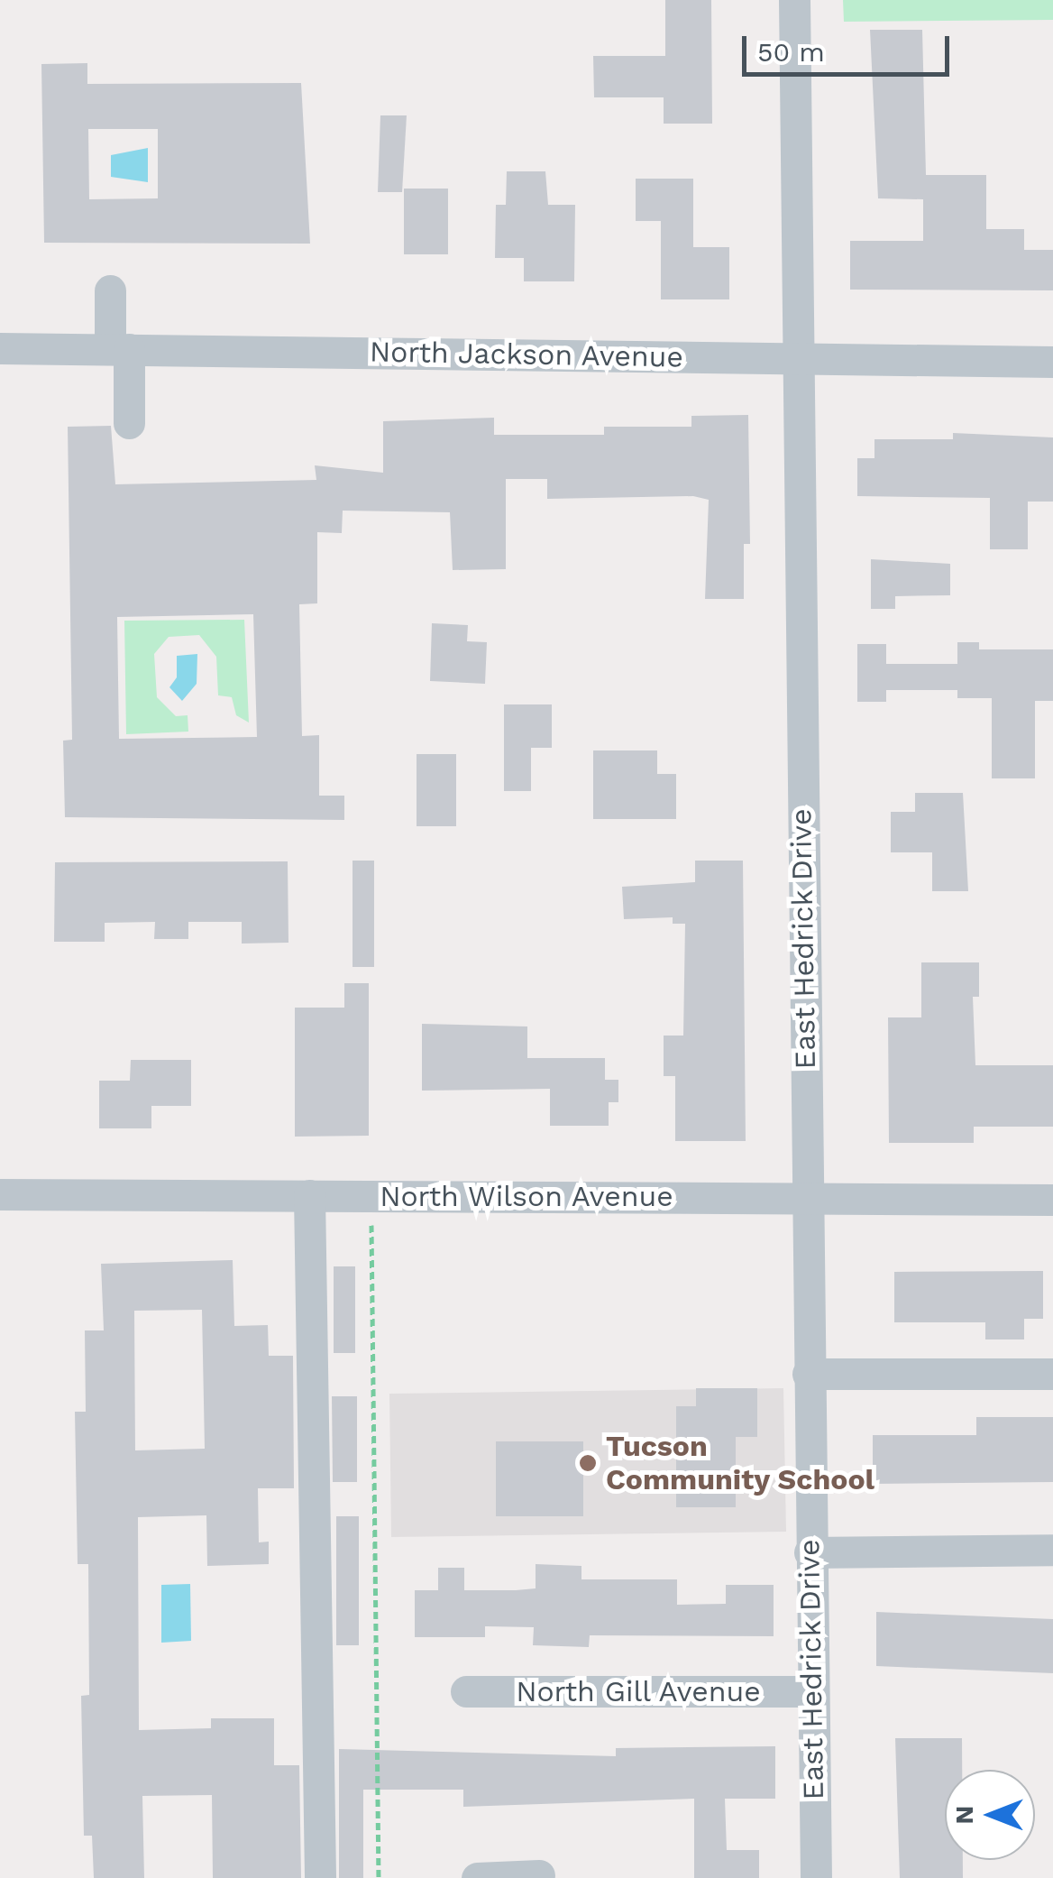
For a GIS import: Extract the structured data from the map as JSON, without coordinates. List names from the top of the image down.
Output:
{
  "streets": {
    "street": [
      "North Jackson Avenue",
      "East Hedrick Drive",
      "North Wilson Avenue",
      "North Gill Avenue"
    ]
  },
  "crossings": [
    ["North Jackson Avenue", "East Hedrick Drive"],
    ["East Hedrick Drive", "North Wilson Avenue"],
    ["East Hedrick Drive", "North Gill Avenue"]
  ],
  "places": ["Tucson Community School"],
  "scale_bar": "50 m",
  "north": "left"
}
